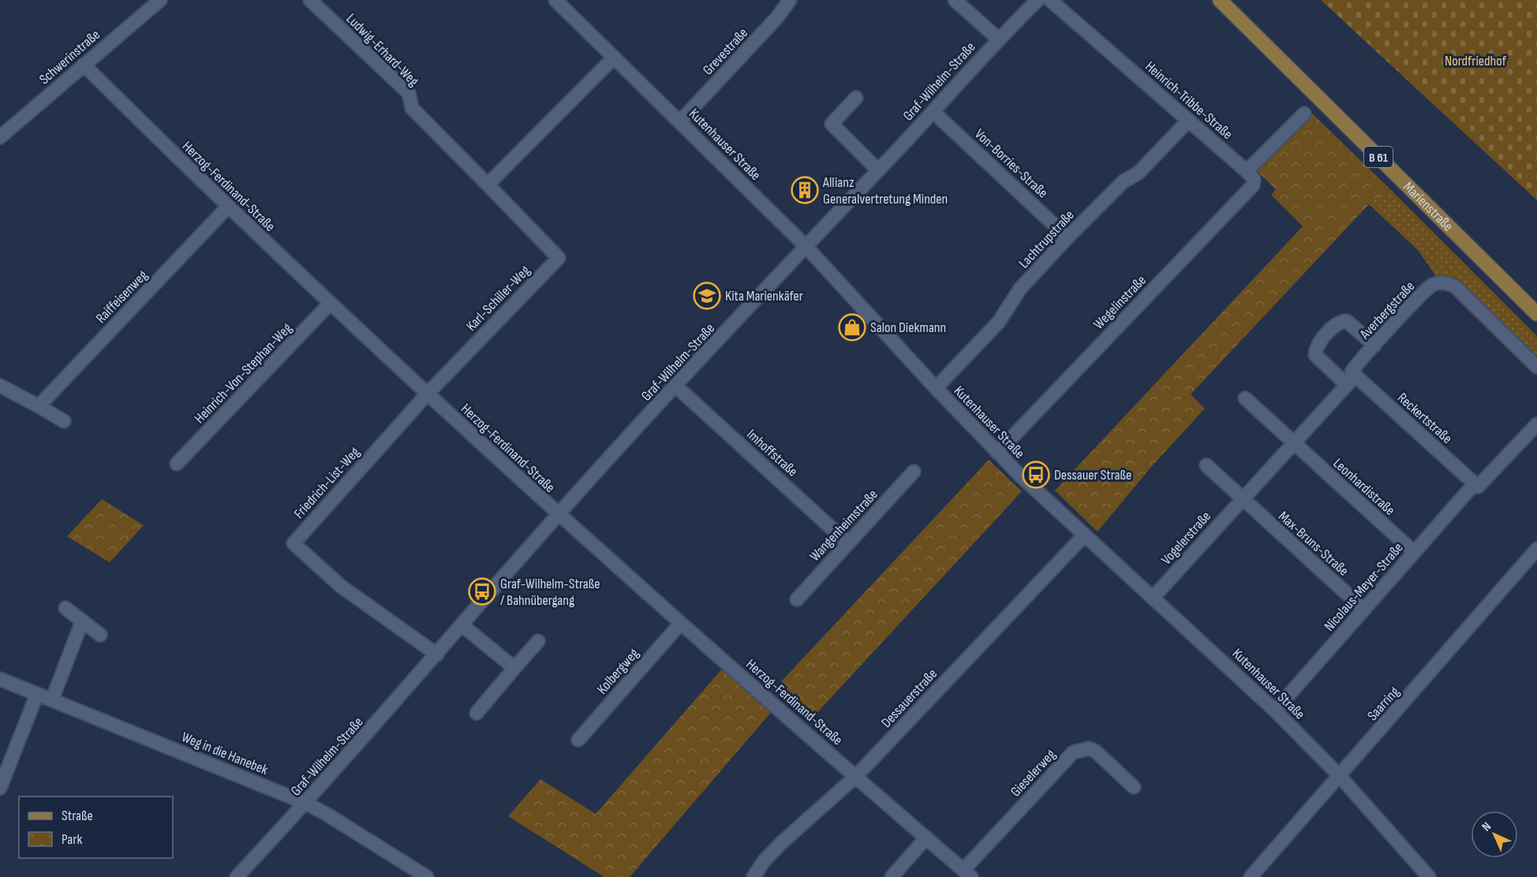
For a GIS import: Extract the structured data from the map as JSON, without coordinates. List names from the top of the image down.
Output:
{
  "streets": {
    "main road": ["B 61", "Marienstraße"],
    "street": [
      "Ludwig-Erhard-Weg",
      "Grevestraße",
      "Schwerinstraße",
      "Graf-Wilhelm-Straße",
      "Heinrich-Tribbe-Straße",
      "Kutenhauser Straße",
      "Von-Borries-Straße",
      "Herzog-Ferdinand-Straße",
      "Lachtrupstraße",
      "Raiffeisenweg",
      "Karl-Schiller-Weg",
      "Wegelinstraße",
      "Averbergstraße",
      "Heinrich-Von-Stephan-Weg",
      "Reckertstraße",
      "Imhoffstraße",
      "Friedrich-List-Weg",
      "Leonhardistraße",
      "Wangenheimstraße",
      "Vogelerstraße",
      "Max-Bruns-Straße",
      "Nicolaus-Meyer-Straße",
      "Kolbergweg",
      "Dessauerstraße",
      "Saarring",
      "Weg in die Hanebek",
      "Gieselerweg"
    ]
  },
  "crossings": [
    ["Ludwig-Erhard-Weg", "Karl-Schiller-Weg"],
    ["Grevestraße", "Kutenhauser Straße"],
    ["Schwerinstraße", "Herzog-Ferdinand-Straße"],
    ["Graf-Wilhelm-Straße", "Kutenhauser Straße"],
    ["Graf-Wilhelm-Straße", "Von-Borries-Straße"],
    ["Graf-Wilhelm-Straße", "Herzog-Ferdinand-Straße"],
    ["Graf-Wilhelm-Straße", "Imhoffstraße"],
    ["Graf-Wilhelm-Straße", "Friedrich-List-Weg"],
    ["Graf-Wilhelm-Straße", "Weg in die Hanebek"],
    ["Heinrich-Tribbe-Straße", "Lachtrupstraße"],
    ["Heinrich-Tribbe-Straße", "Wegelinstraße"],
    ["Kutenhauser Straße", "Lachtrupstraße"],
    ["Kutenhauser Straße", "Wegelinstraße"],
    ["Kutenhauser Straße", "Vogelerstraße"],
    ["Kutenhauser Straße", "Nicolaus-Meyer-Straße"],
    ["Kutenhauser Straße", "Dessauerstraße"],
    ["Kutenhauser Straße", "Saarring"],
    ["Von-Borries-Straße", "Lachtrupstraße"],
    ["Herzog-Ferdinand-Straße", "Raiffeisenweg"],
    ["Herzog-Ferdinand-Straße", "Karl-Schiller-Weg"],
    ["Herzog-Ferdinand-Straße", "Heinrich-Von-Stephan-Weg"],
    ["Herzog-Ferdinand-Straße", "Friedrich-List-Weg"],
    ["Herzog-Ferdinand-Straße", "Kolbergweg"],
    ["Herzog-Ferdinand-Straße", "Dessauerstraße"],
    ["Herzog-Ferdinand-Straße", "Gieselerweg"],
    ["Karl-Schiller-Weg", "Friedrich-List-Weg"],
    ["Averbergstraße", "Reckertstraße"],
    ["Averbergstraße", "Vogelerstraße"],
    ["Reckertstraße", "Vogelerstraße"],
    ["Reckertstraße", "Nicolaus-Meyer-Straße"],
    ["Imhoffstraße", "Wangenheimstraße"],
    ["Leonhardistraße", "Vogelerstraße"],
    ["Leonhardistraße", "Nicolaus-Meyer-Straße"],
    ["Vogelerstraße", "Max-Bruns-Straße"],
    ["Max-Bruns-Straße", "Nicolaus-Meyer-Straße"]
  ],
  "parks": ["Nordfriedhof"],
  "places": {
    "building": ["Allianz Generalvertretung Minden"],
    "school or university": ["Kita Marienkäfer"],
    "shop": ["Salon Diekmann"],
    "bus stop": ["Dessauer Straße", "Graf-Wilhelm-Straße / Bahnübergang"]
  },
  "legend": ["Straße", "Park"],
  "north": "top left"
}
